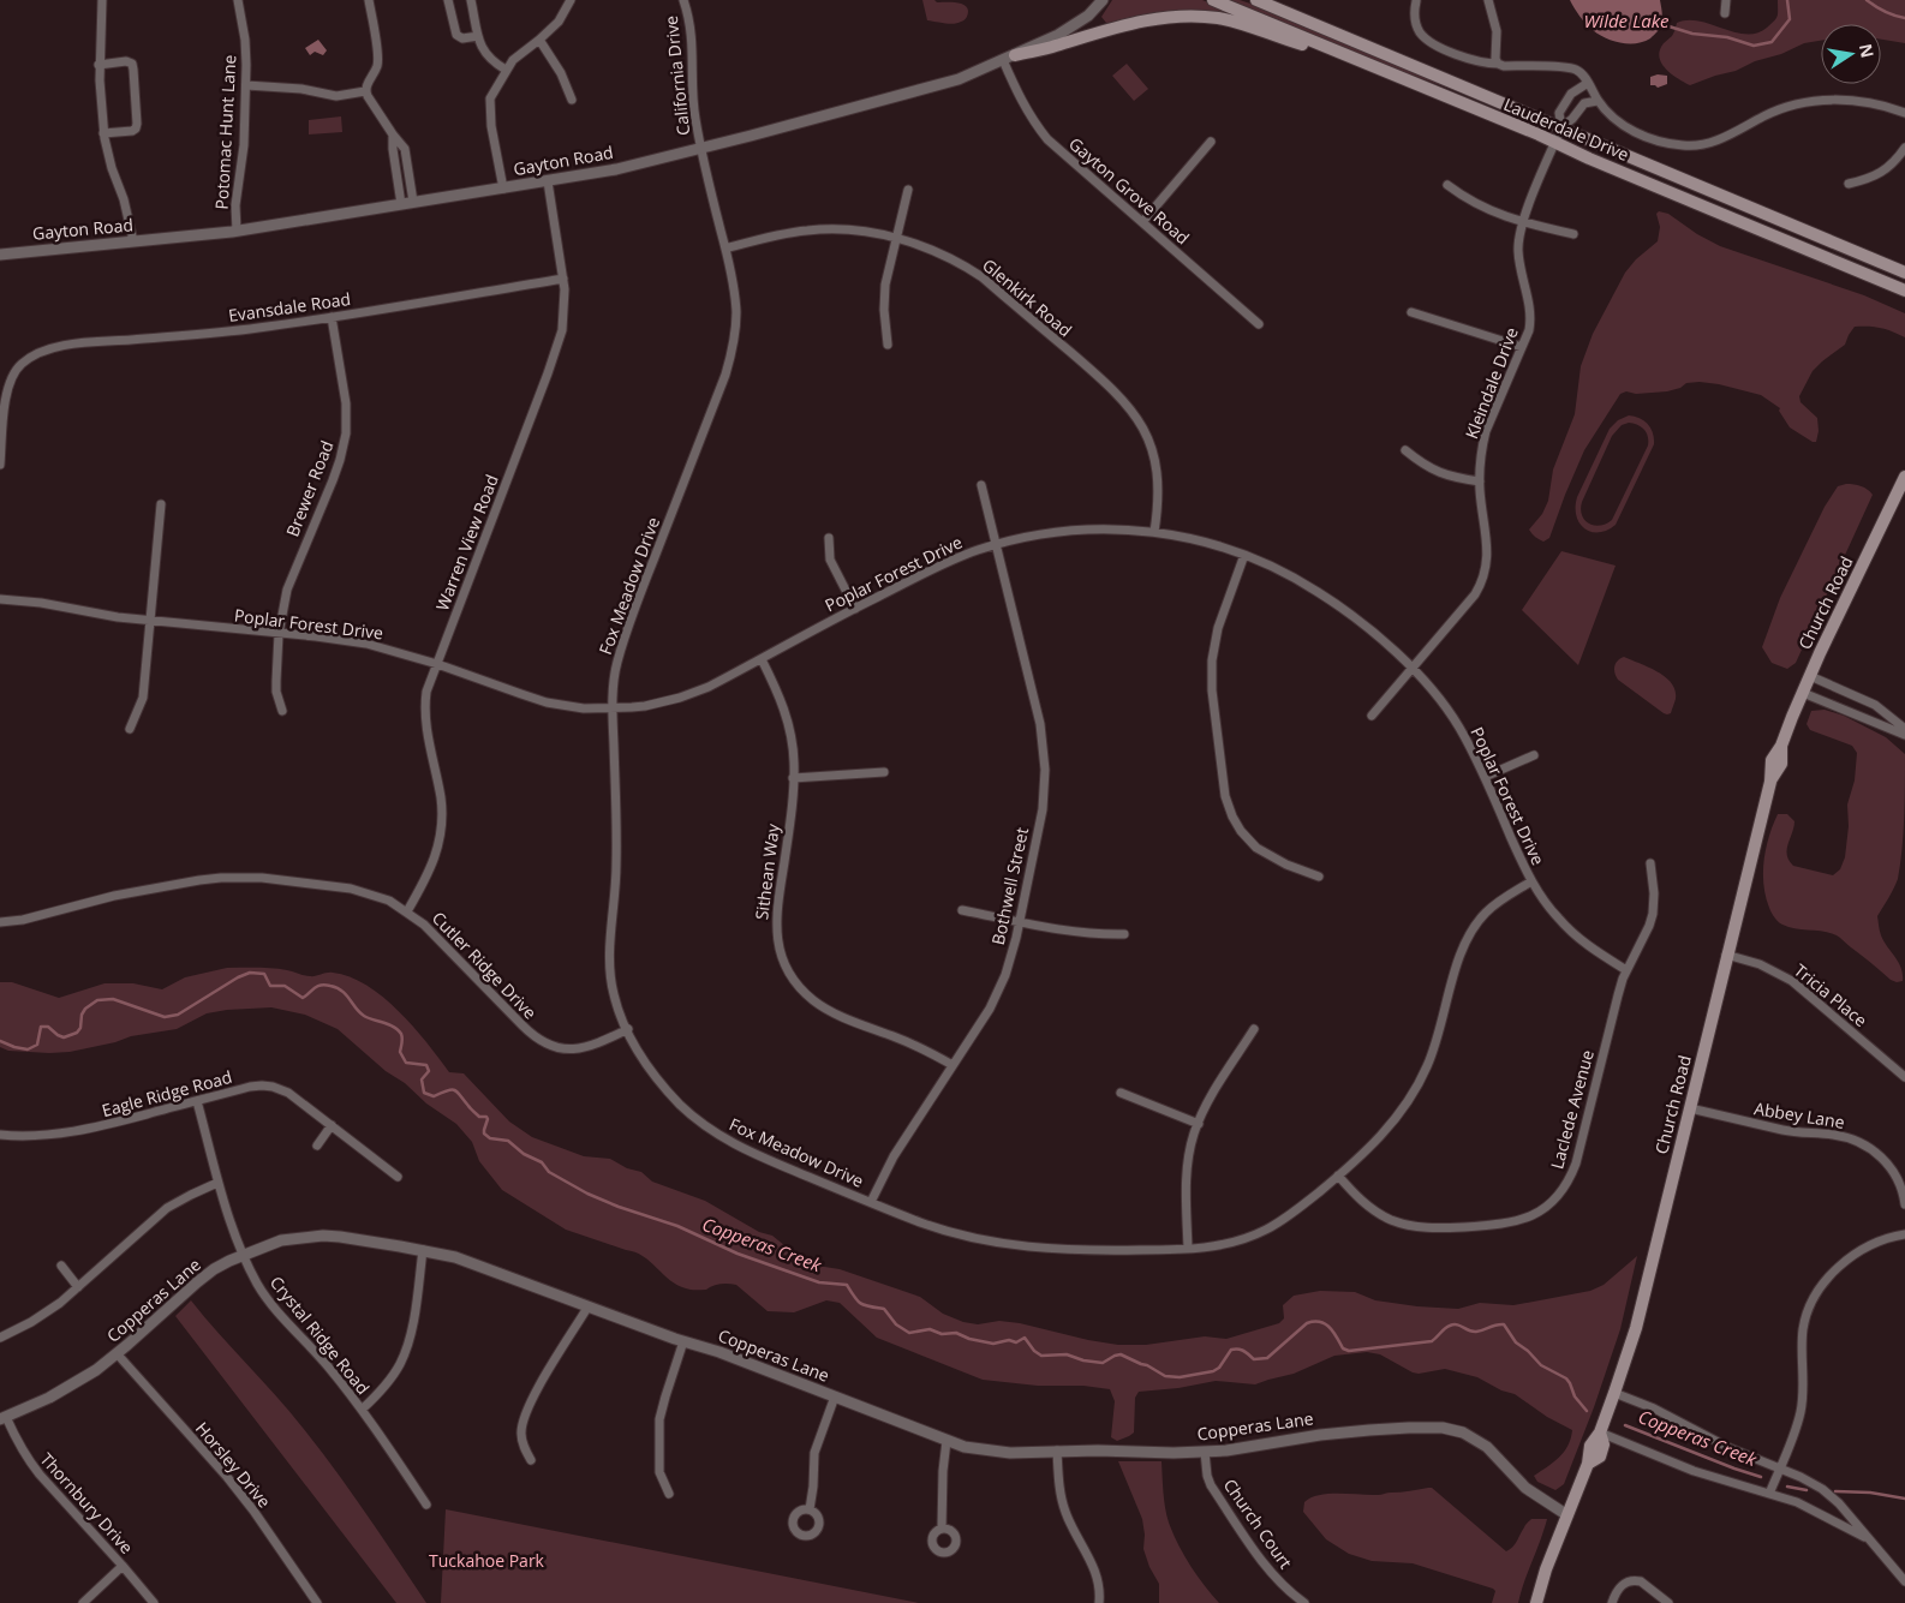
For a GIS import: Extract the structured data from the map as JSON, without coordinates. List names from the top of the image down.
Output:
{
  "streets": {
    "main road": ["Lauderdale Drive", "Church Road"],
    "street": [
      "California Drive",
      "Potomac Hunt Lane",
      "Gayton Road",
      "Gayton Grove Road",
      "Glenkirk Road",
      "Evansdale Road",
      "Kleindale Drive",
      "Brewer Road",
      "Warren View Road",
      "Poplar Forest Drive",
      "Fox Meadow Drive",
      "Sithean Way",
      "Bothwell Street",
      "Cutler Ridge Drive",
      "Tricia Place",
      "Eagle Ridge Road",
      "Laclede Avenue",
      "Abbey Lane",
      "Copperas Lane",
      "Crystal Ridge Road",
      "Horsley Drive",
      "Thornbury Drive",
      "Church Court"
    ]
  },
  "crossings": [
    ["California Drive", "Gayton Road"],
    ["California Drive", "Fox Meadow Drive"],
    ["Lauderdale Drive", "Kleindale Drive"],
    ["Potomac Hunt Lane", "Gayton Road"],
    ["Gayton Road", "Gayton Grove Road"],
    ["Gayton Road", "Warren View Road"],
    ["Gayton Road", "Fox Meadow Drive"],
    ["Glenkirk Road", "Poplar Forest Drive"],
    ["Glenkirk Road", "Fox Meadow Drive"],
    ["Evansdale Road", "Brewer Road"],
    ["Evansdale Road", "Warren View Road"],
    ["Kleindale Drive", "Poplar Forest Drive"],
    ["Brewer Road", "Poplar Forest Drive"],
    ["Warren View Road", "Poplar Forest Drive"],
    ["Warren View Road", "Cutler Ridge Drive"],
    ["Poplar Forest Drive", "Fox Meadow Drive"],
    ["Poplar Forest Drive", "Sithean Way"],
    ["Poplar Forest Drive", "Bothwell Street"],
    ["Poplar Forest Drive", "Laclede Avenue"],
    ["Fox Meadow Drive", "Bothwell Street"],
    ["Fox Meadow Drive", "Cutler Ridge Drive"],
    ["Fox Meadow Drive", "Laclede Avenue"],
    ["Church Road", "Tricia Place"],
    ["Church Road", "Abbey Lane"],
    ["Church Road", "Copperas Lane"],
    ["Sithean Way", "Bothwell Street"],
    ["Eagle Ridge Road", "Crystal Ridge Road"],
    ["Copperas Lane", "Crystal Ridge Road"],
    ["Copperas Lane", "Horsley Drive"],
    ["Copperas Lane", "Thornbury Drive"],
    ["Copperas Lane", "Church Court"]
  ],
  "water": ["Wilde Lake", "Copperas Creek"],
  "parks": ["Tuckahoe Park"],
  "north": "right"
}
